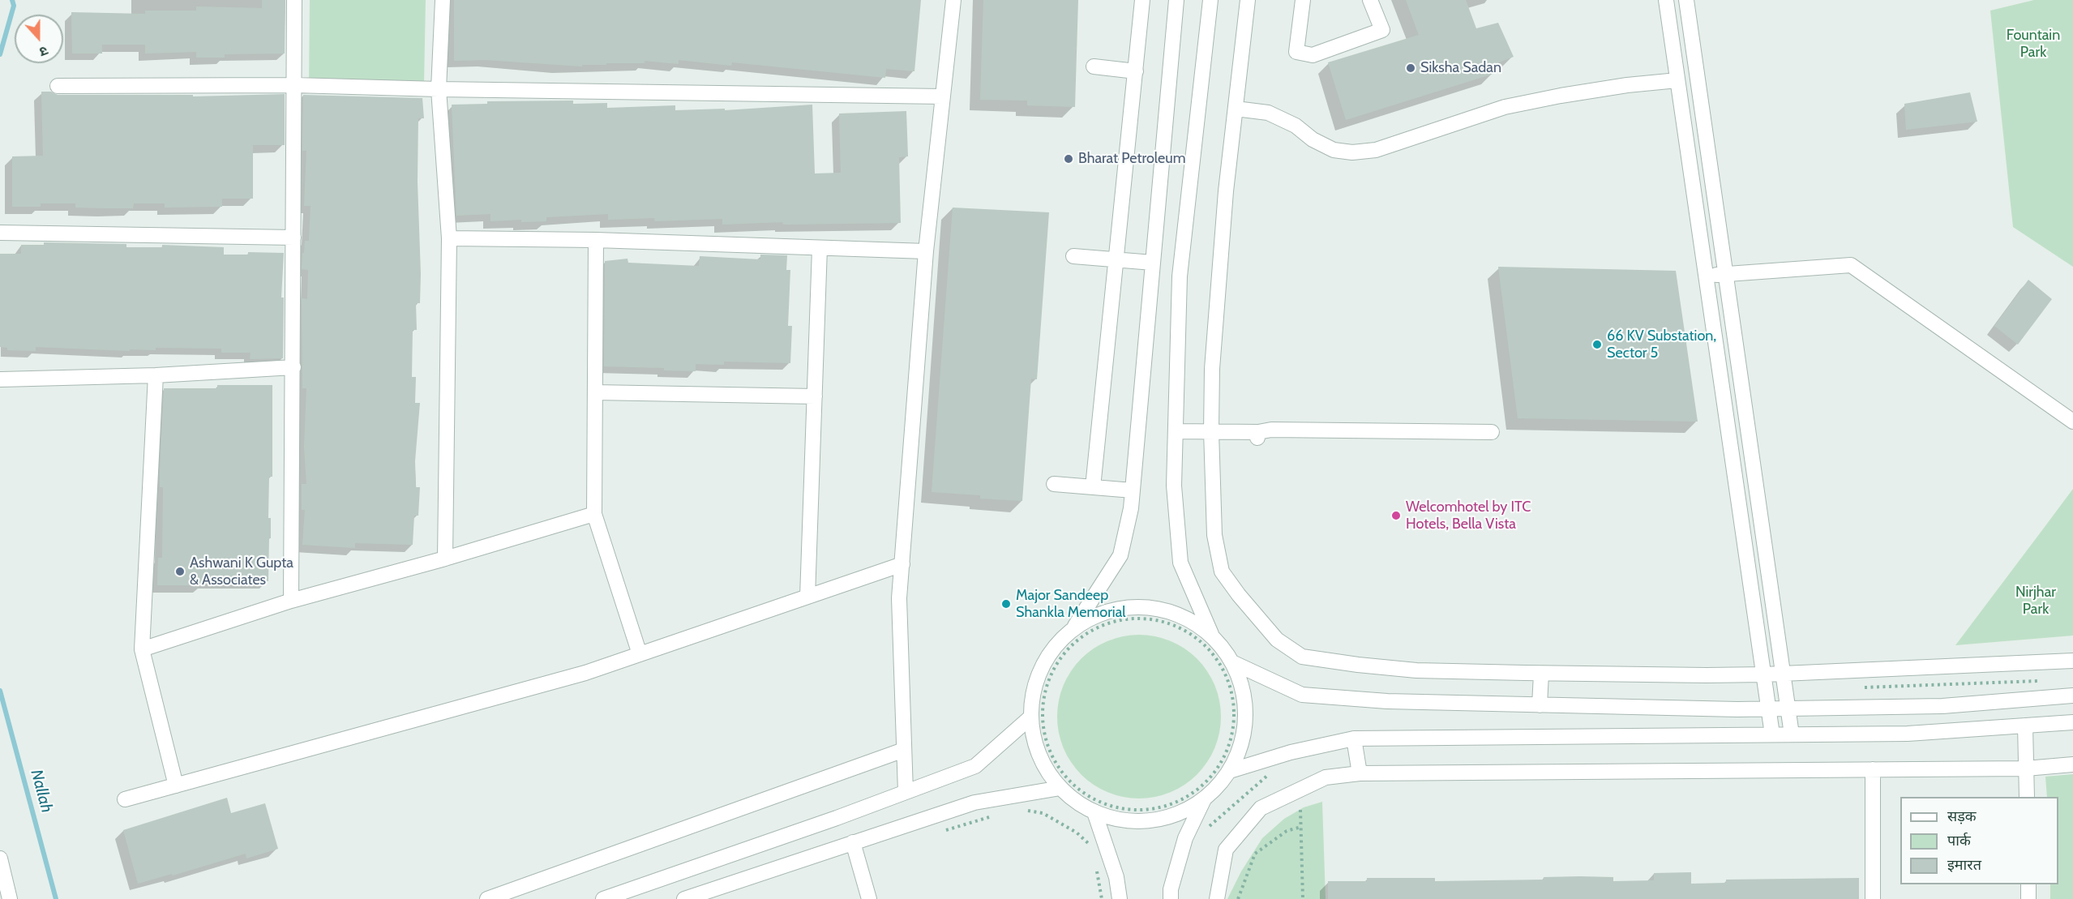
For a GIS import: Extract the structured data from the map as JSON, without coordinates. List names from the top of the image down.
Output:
{
  "water": ["Nallah"],
  "parks": ["Fountain Park", "Nirjhar Park"],
  "places": [
    "Siksha Sadan",
    "Bharat Petroleum",
    "66 KV Substation, Sector 5",
    "Welcomhotel by ITC Hotels, Bella Vista",
    "Ashwani K Gupta & Associates",
    "Major Sandeep Shankla Memorial"
  ],
  "legend": ["सड़क", "पार्क", "इमारत"],
  "north": "bottom"
}
